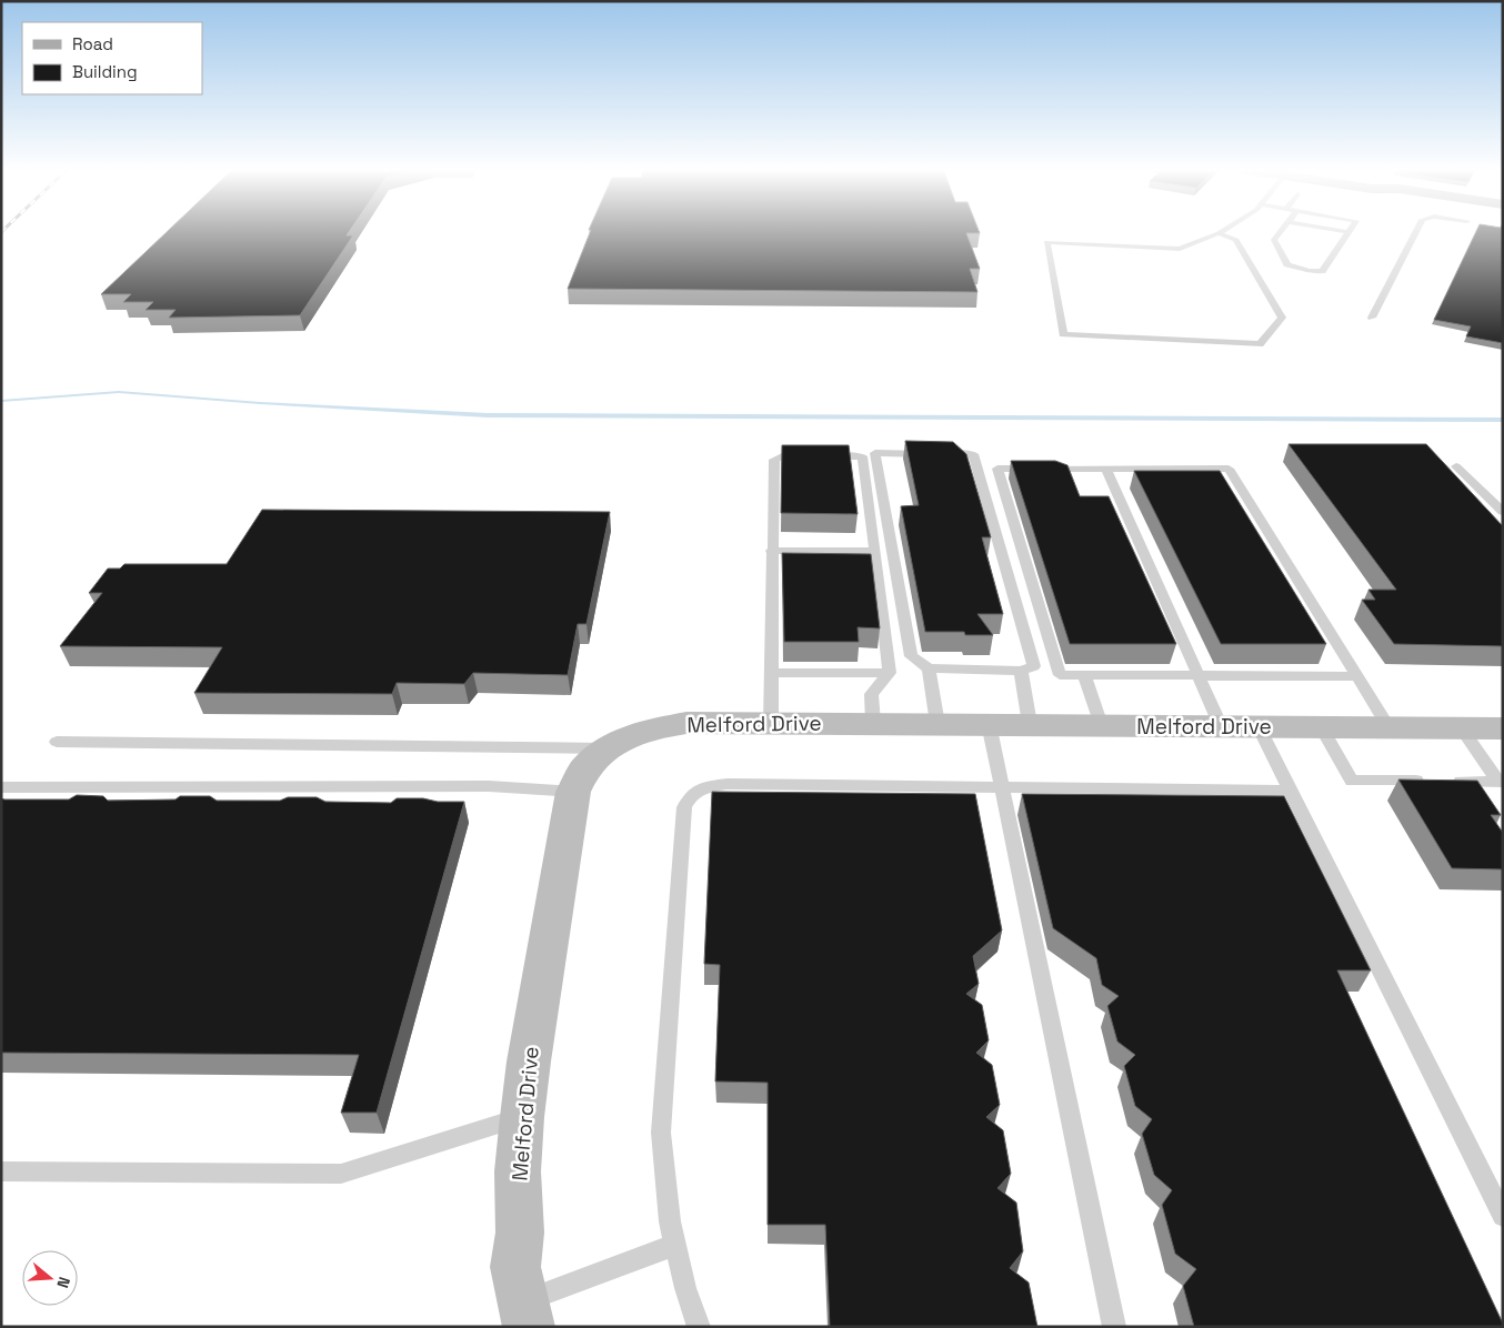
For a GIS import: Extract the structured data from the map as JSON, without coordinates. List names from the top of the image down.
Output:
{
  "streets": {
    "street": ["Melford Drive"]
  },
  "legend": ["Road", "Building"],
  "north": "right"
}
